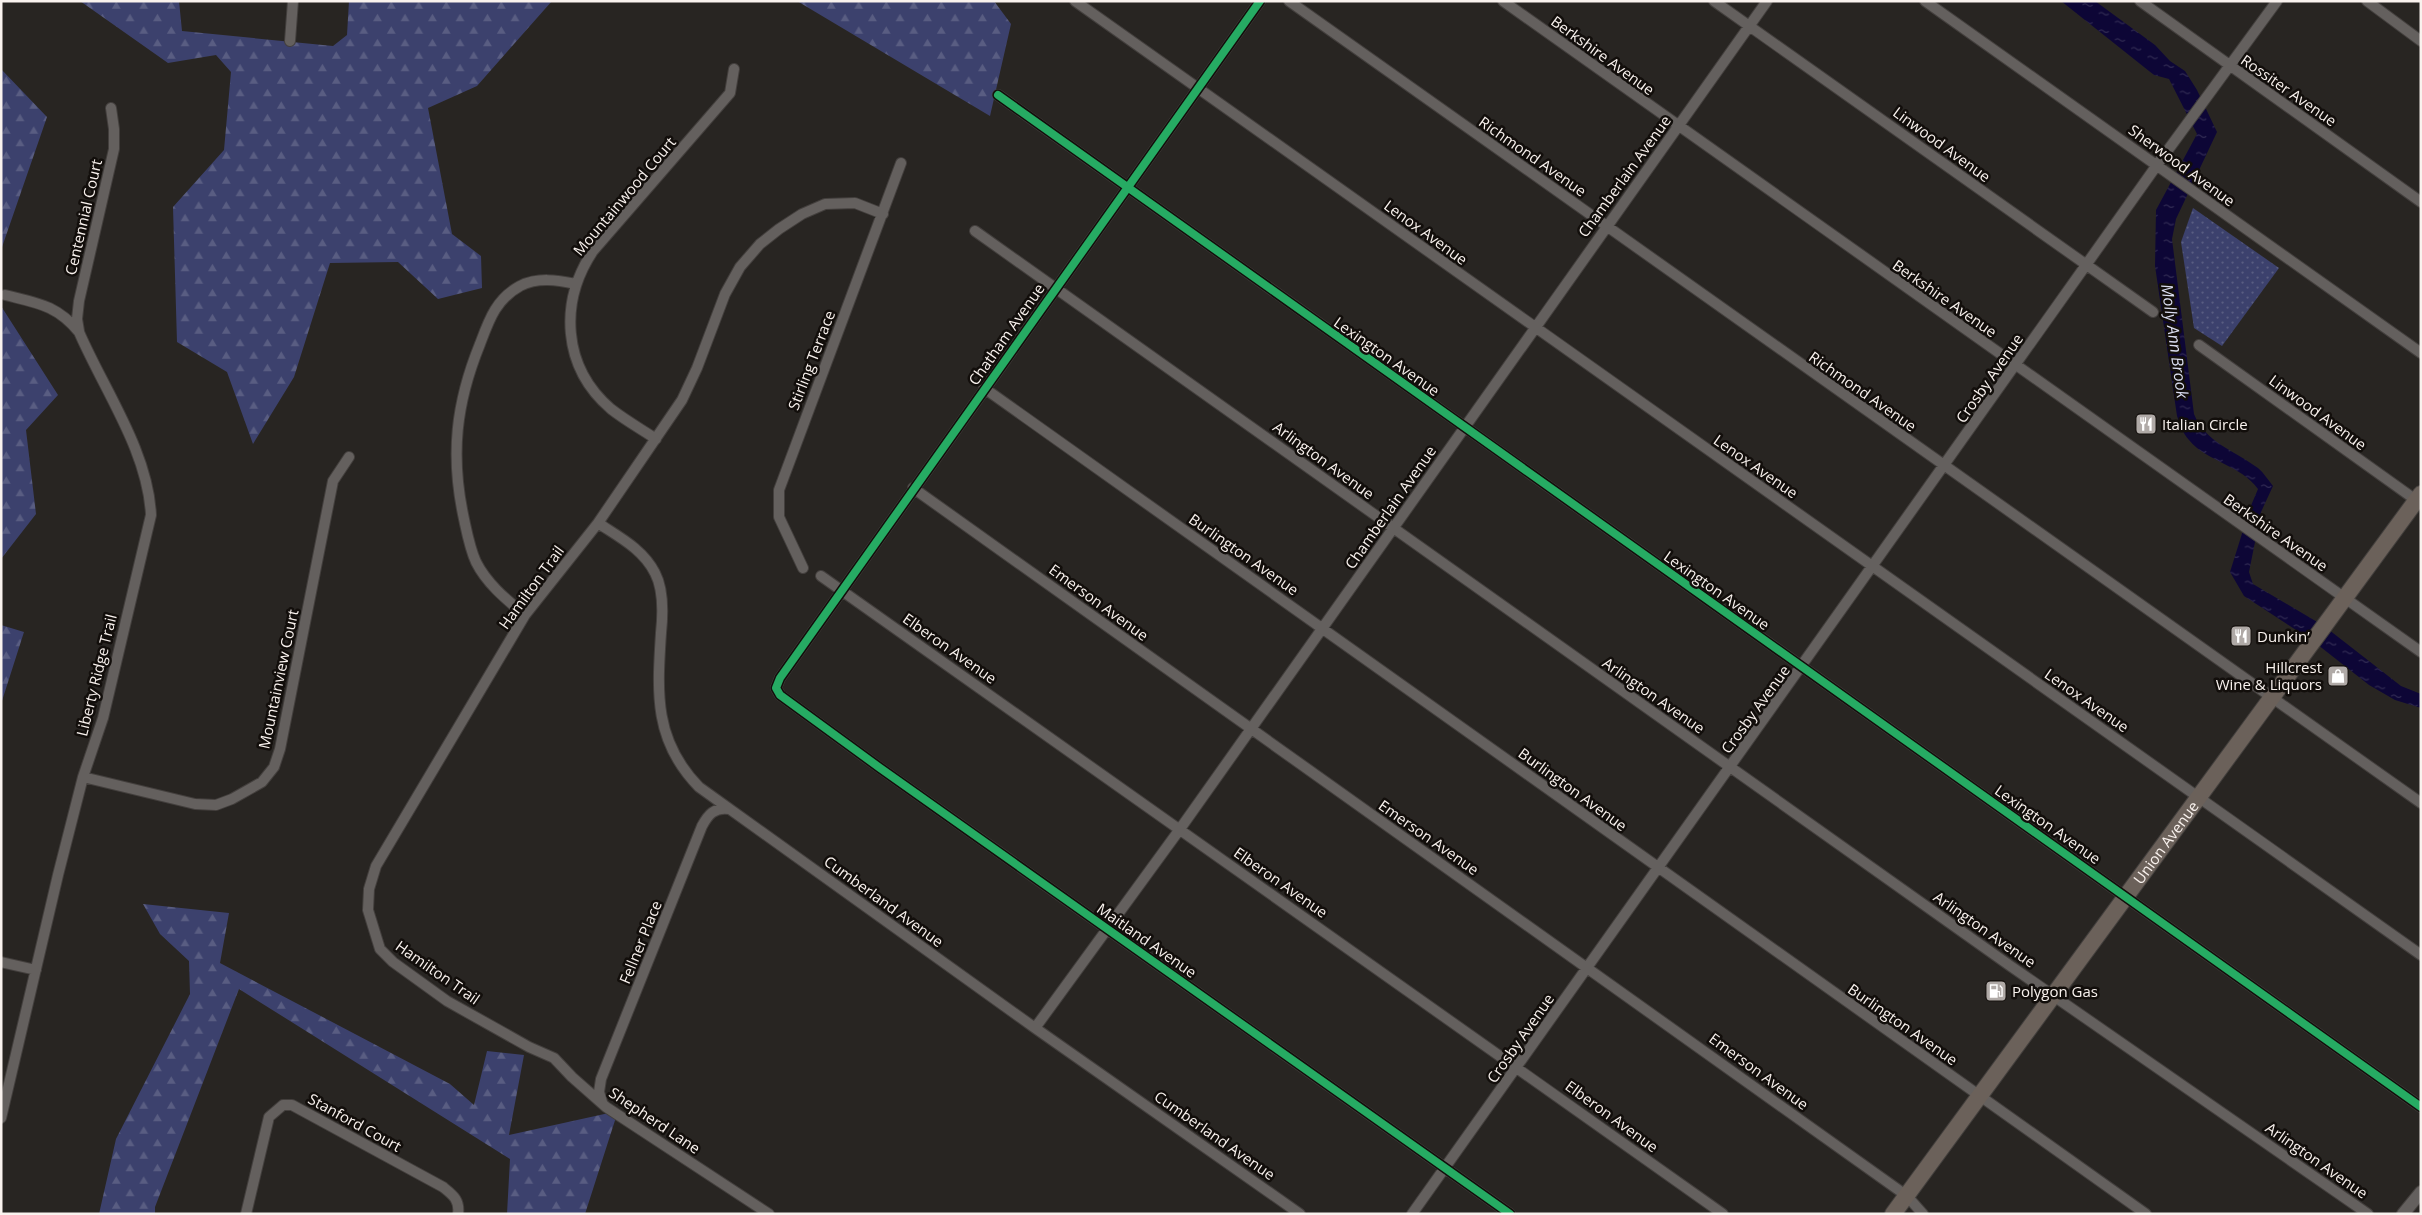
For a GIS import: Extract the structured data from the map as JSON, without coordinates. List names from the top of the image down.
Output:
{
  "streets": {
    "main road": ["Union Avenue"],
    "street": [
      "Berkshire Avenue",
      "Rossiter Avenue",
      "Linwood Avenue",
      "Richmond Avenue",
      "Sherwood Avenue",
      "Chamberlain Avenue",
      "Mountainwood Court",
      "Centennial Court",
      "Lenox Avenue",
      "Chatham Avenue",
      "Lexington Avenue",
      "Stirling Terrace",
      "Crosby Avenue",
      "Arlington Avenue",
      "Burlington Avenue",
      "Hamilton Trail",
      "Emerson Avenue",
      "Elberon Avenue",
      "Liberty Ridge Trail",
      "Mountainview Court",
      "Cumberland Avenue",
      "Maitland Avenue",
      "Fellner Place",
      "Shepherd Lane",
      "Stanford Court"
    ]
  },
  "crossings": [
    ["Berkshire Avenue", "Chamberlain Avenue"],
    ["Berkshire Avenue", "Crosby Avenue"],
    ["Berkshire Avenue", "Union Avenue"],
    ["Rossiter Avenue", "Crosby Avenue"],
    ["Linwood Avenue", "Chamberlain Avenue"],
    ["Linwood Avenue", "Crosby Avenue"],
    ["Linwood Avenue", "Union Avenue"],
    ["Richmond Avenue", "Chamberlain Avenue"],
    ["Richmond Avenue", "Crosby Avenue"],
    ["Richmond Avenue", "Union Avenue"],
    ["Sherwood Avenue", "Crosby Avenue"],
    ["Chamberlain Avenue", "Lenox Avenue"],
    ["Chamberlain Avenue", "Lexington Avenue"],
    ["Chamberlain Avenue", "Arlington Avenue"],
    ["Chamberlain Avenue", "Burlington Avenue"],
    ["Chamberlain Avenue", "Emerson Avenue"],
    ["Chamberlain Avenue", "Elberon Avenue"],
    ["Chamberlain Avenue", "Cumberland Avenue"],
    ["Chamberlain Avenue", "Maitland Avenue"],
    ["Mountainwood Court", "Hamilton Trail"],
    ["Centennial Court", "Liberty Ridge Trail"],
    ["Lenox Avenue", "Chatham Avenue"],
    ["Lenox Avenue", "Crosby Avenue"],
    ["Lenox Avenue", "Union Avenue"],
    ["Chatham Avenue", "Lexington Avenue"],
    ["Chatham Avenue", "Arlington Avenue"],
    ["Chatham Avenue", "Burlington Avenue"],
    ["Chatham Avenue", "Emerson Avenue"],
    ["Chatham Avenue", "Elberon Avenue"],
    ["Chatham Avenue", "Maitland Avenue"],
    ["Lexington Avenue", "Crosby Avenue"],
    ["Lexington Avenue", "Union Avenue"],
    ["Stirling Terrace", "Hamilton Trail"],
    ["Crosby Avenue", "Arlington Avenue"],
    ["Crosby Avenue", "Burlington Avenue"],
    ["Crosby Avenue", "Emerson Avenue"],
    ["Crosby Avenue", "Elberon Avenue"],
    ["Crosby Avenue", "Maitland Avenue"],
    ["Arlington Avenue", "Union Avenue"],
    ["Burlington Avenue", "Union Avenue"],
    ["Hamilton Trail", "Cumberland Avenue"],
    ["Hamilton Trail", "Shepherd Lane"],
    ["Emerson Avenue", "Union Avenue"],
    ["Liberty Ridge Trail", "Mountainview Court"],
    ["Cumberland Avenue", "Fellner Place"],
    ["Fellner Place", "Shepherd Lane"]
  ],
  "water": ["Molly Ann Brook"],
  "places": {
    "restaurant": ["Italian Circle", "Dunkin’"],
    "shop": ["Hillcrest Wine & Liquors"],
    "fuel station": ["Polygon Gas"]
  }
}
